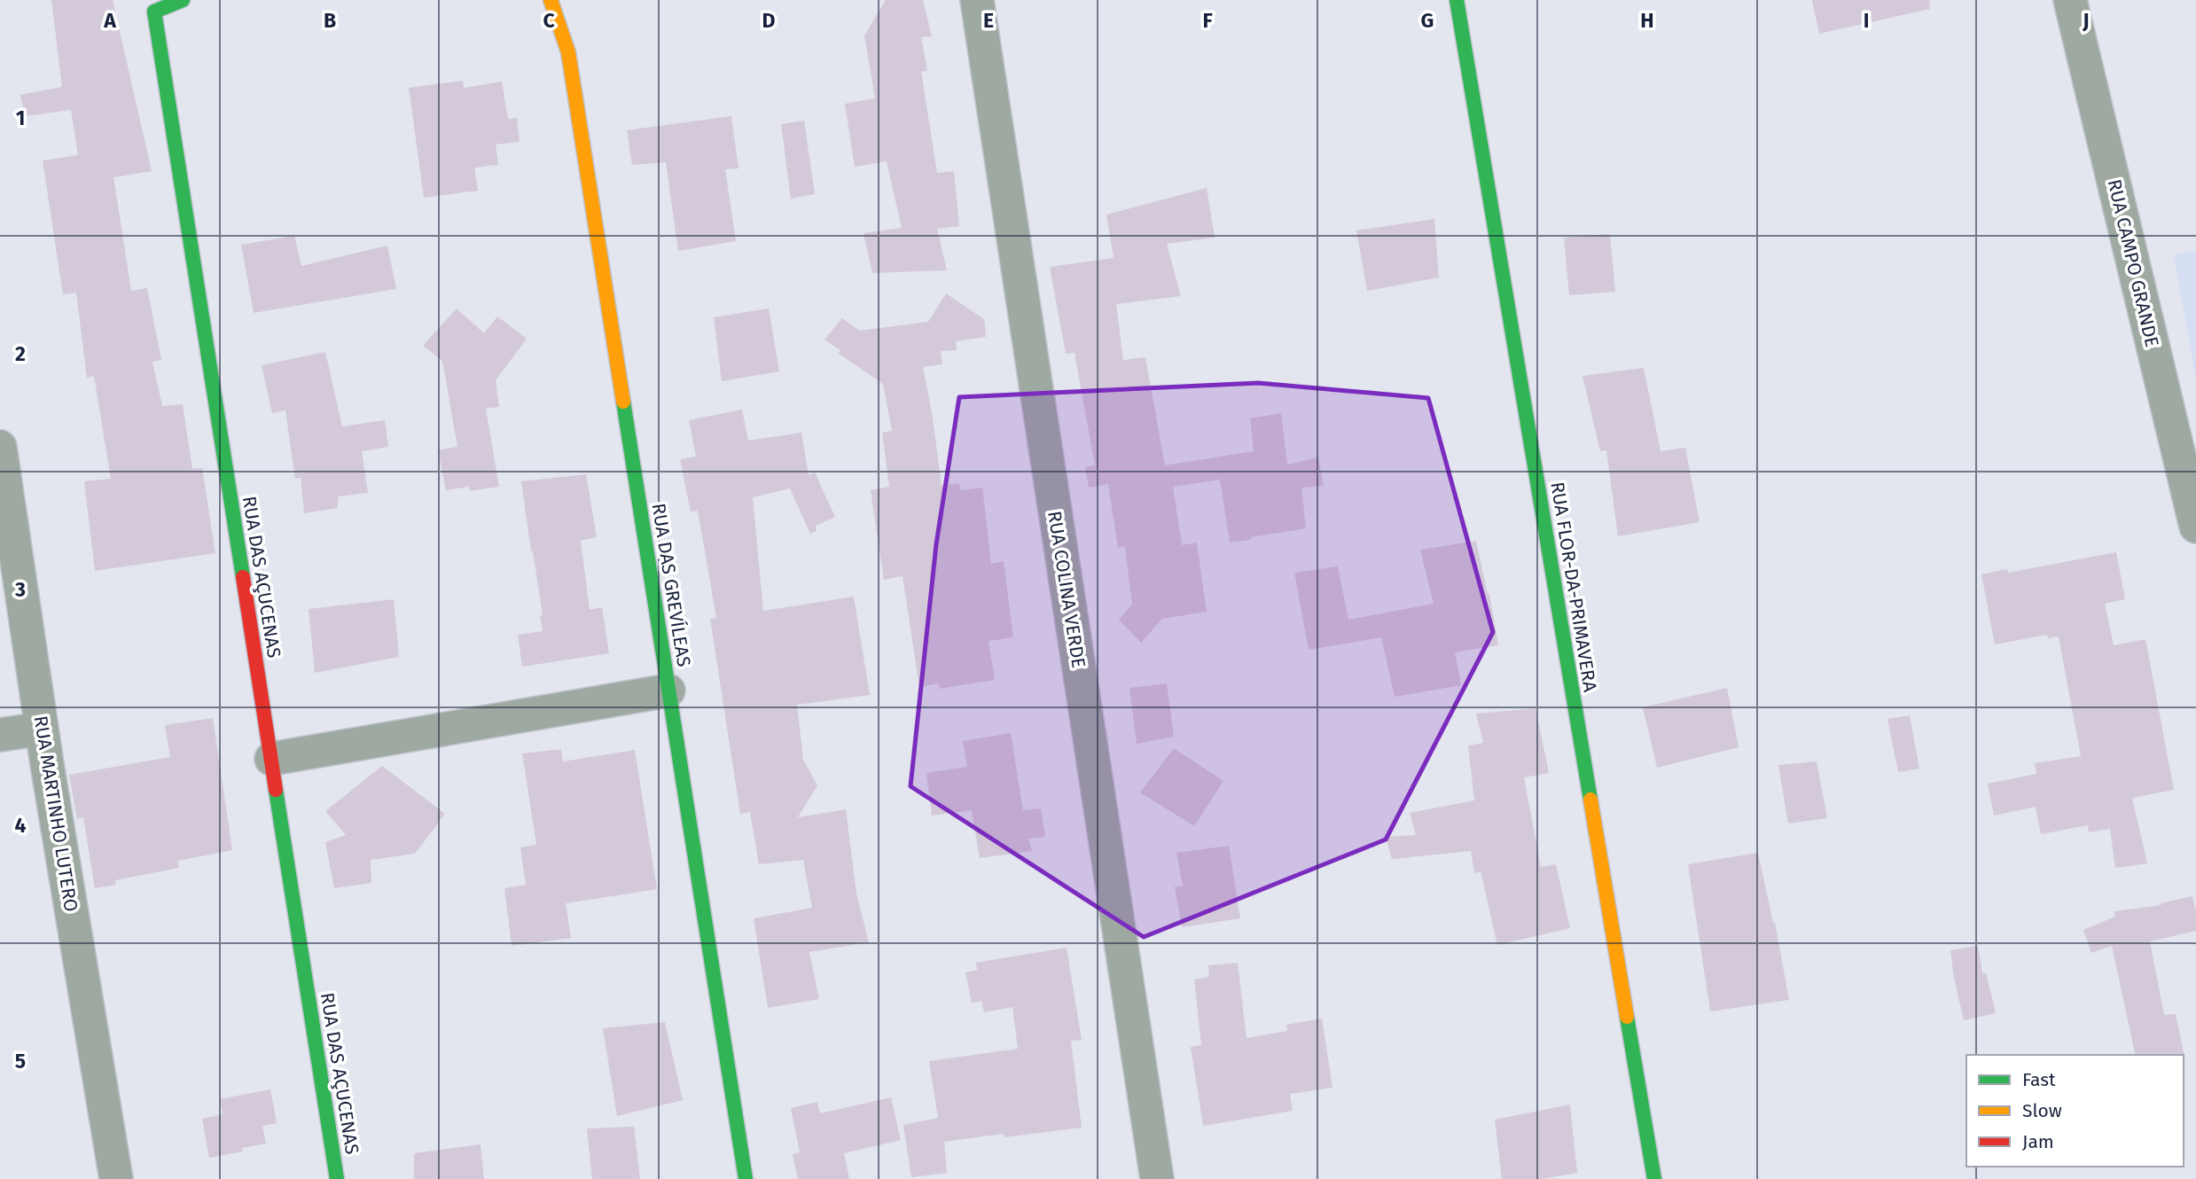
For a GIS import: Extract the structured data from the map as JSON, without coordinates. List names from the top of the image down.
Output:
{
  "streets": {
    "street": [
      "RUA CAMPO GRANDE",
      "RUA DAS AÇUCENAS",
      "RUA DAS GREVÍLEAS",
      "RUA FLOR-DA-PRIMAVERA",
      "RUA COLINA VERDE",
      "RUA MARTINHO LUTERO"
    ]
  },
  "legend": ["Fast", "Slow", "Jam"],
  "grid": {
    "columns": [
      "A",
      "B",
      "C",
      "D",
      "E",
      "F",
      "G",
      "H",
      "I",
      "J"
    ],
    "rows": [
      "1",
      "2",
      "3",
      "4",
      "5"
    ]
  }
}
